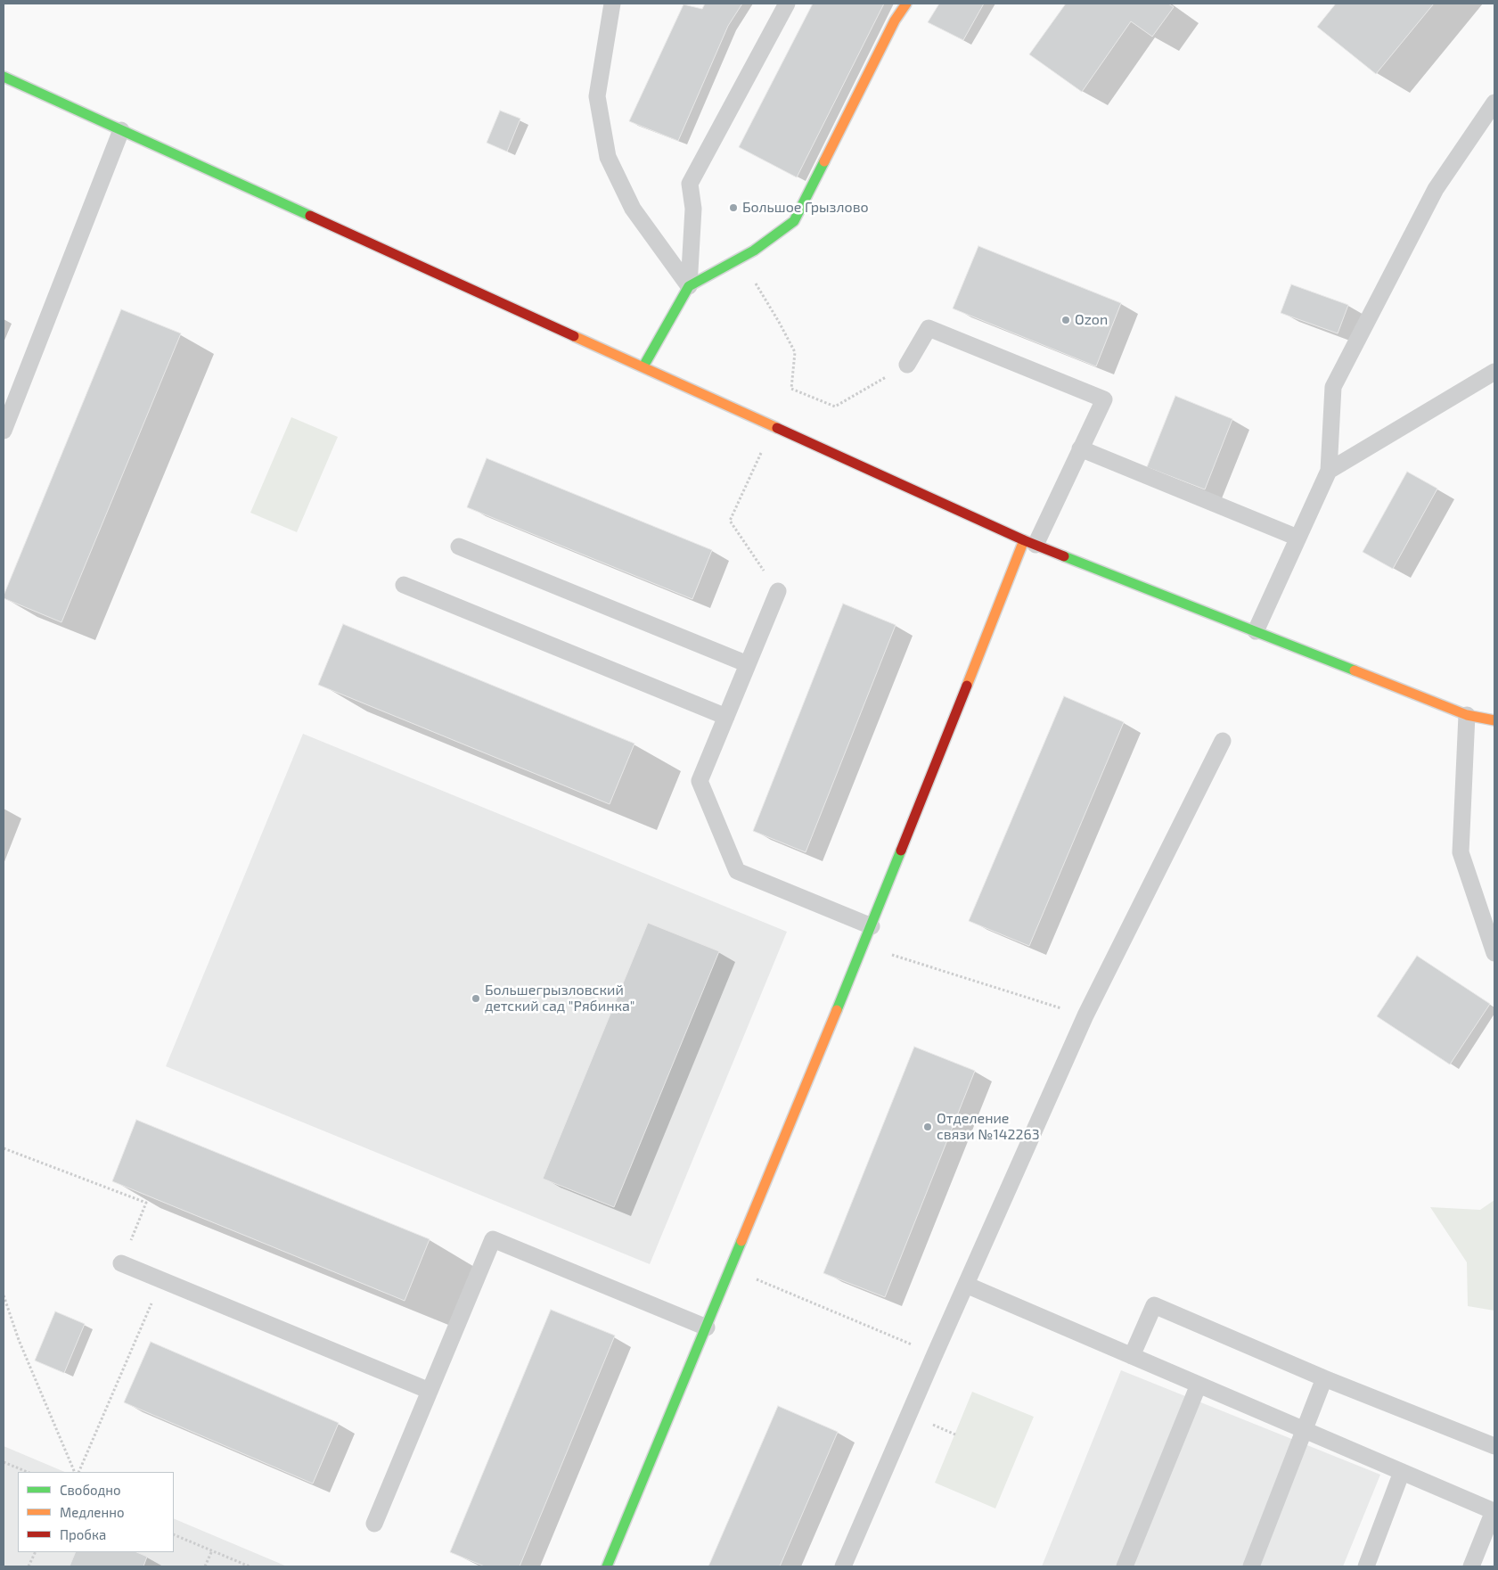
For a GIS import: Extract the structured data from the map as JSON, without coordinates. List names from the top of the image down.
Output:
{
  "places": [
    "Большое Грызлово",
    "Ozon",
    "Большегрызловский детский сад \"Рябинка\"",
    "Отделение связи №142263"
  ],
  "legend": ["Свободно", "Медленно", "Пробка"]
}
